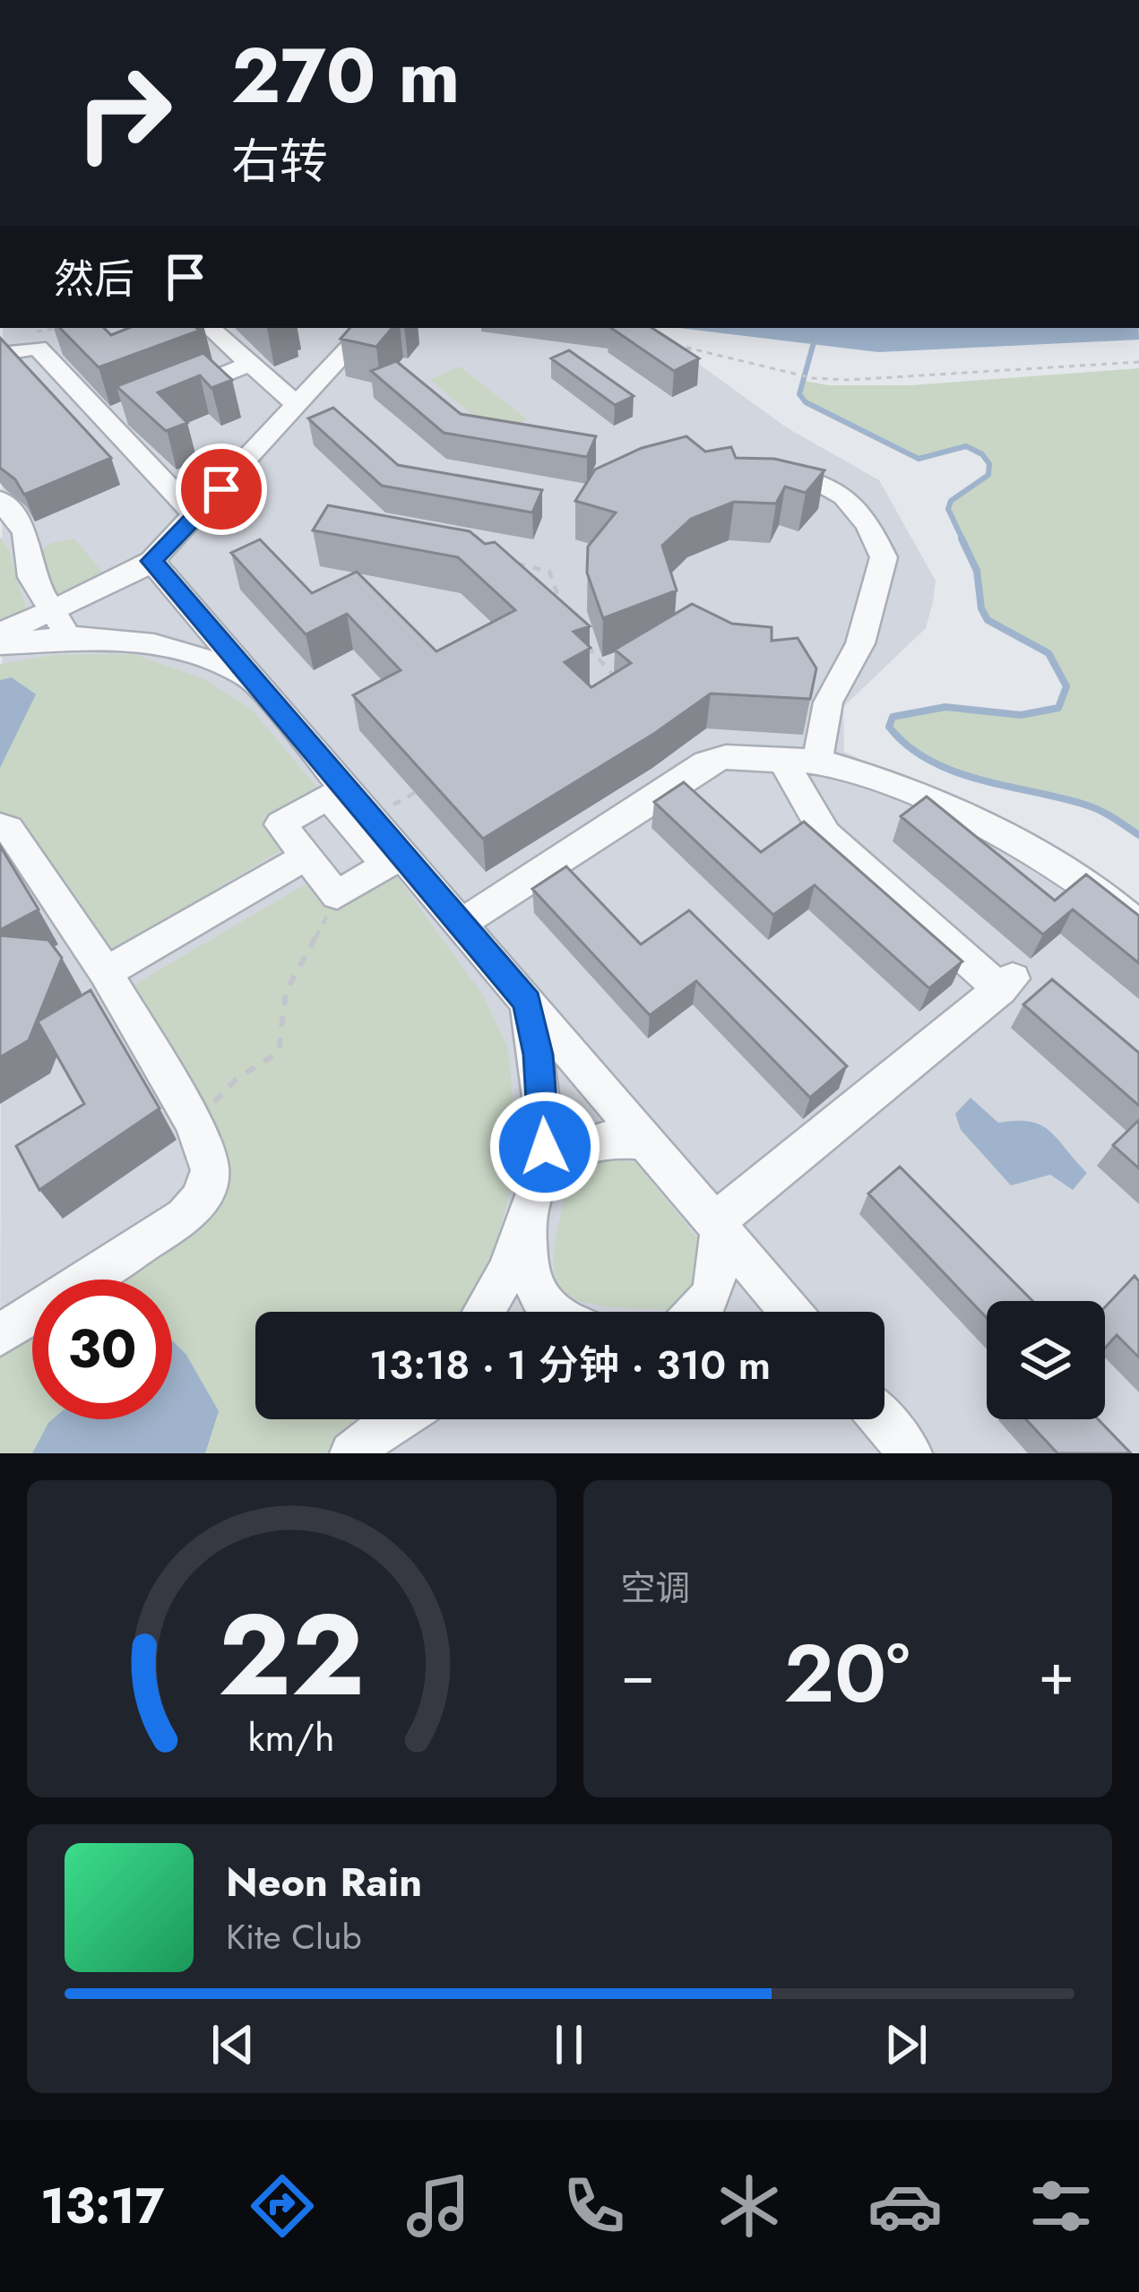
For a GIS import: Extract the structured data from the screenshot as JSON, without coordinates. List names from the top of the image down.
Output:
{
  "page": {
    "turn": ["270 m", "右转"],
    "then": "然后",
    "limit": "30",
    "trip": "13:18 · 1 分钟 · 310 m",
    "tile": "空调",
    "heat": ["−", "20°", "+"],
    "song": ["Neon Rain", "Kite Club"],
    "tabs": "13:17",
    "gauge": ["22", "km/h"]
  }
}
